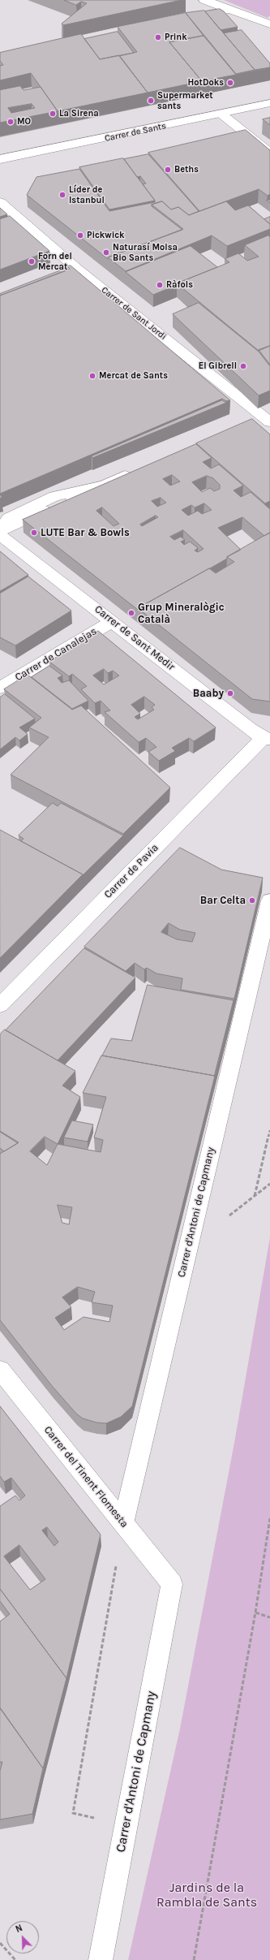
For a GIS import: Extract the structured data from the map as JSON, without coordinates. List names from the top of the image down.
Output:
{
  "streets": {
    "street": [
      "Carrer de Sants",
      "Carrer de Sant Jordi",
      "Carrer de Sant Medir",
      "Carrer de Canalejas",
      "Carrer de Pavia",
      "Carrer d'Antoni de Capmany",
      "Carrer del Tinent Flomesta"
    ]
  },
  "crossings": [
    ["Carrer de Sant Medir", "Carrer de Canalejas"],
    ["Carrer de Sant Medir", "Carrer de Pavia"],
    ["Carrer d'Antoni de Capmany", "Carrer del Tinent Flomesta"]
  ],
  "parks": ["Jardins de la Rambla de Sants"],
  "places": [
    "Prink",
    "HotDoks",
    "Supermarket sants",
    "La Sirena",
    "MO",
    "Beths",
    "Líder de Istanbul",
    "Pickwick",
    "Naturasí Molsa Bio Sants",
    "Forn del Mercat",
    "Ràfols",
    "El Gibrell",
    "Mercat de Sants",
    "LUTE Bar & Bowls",
    "Grup Mineralògic Català",
    "Baaby",
    "Bar Celta"
  ],
  "north": "top left"
}
